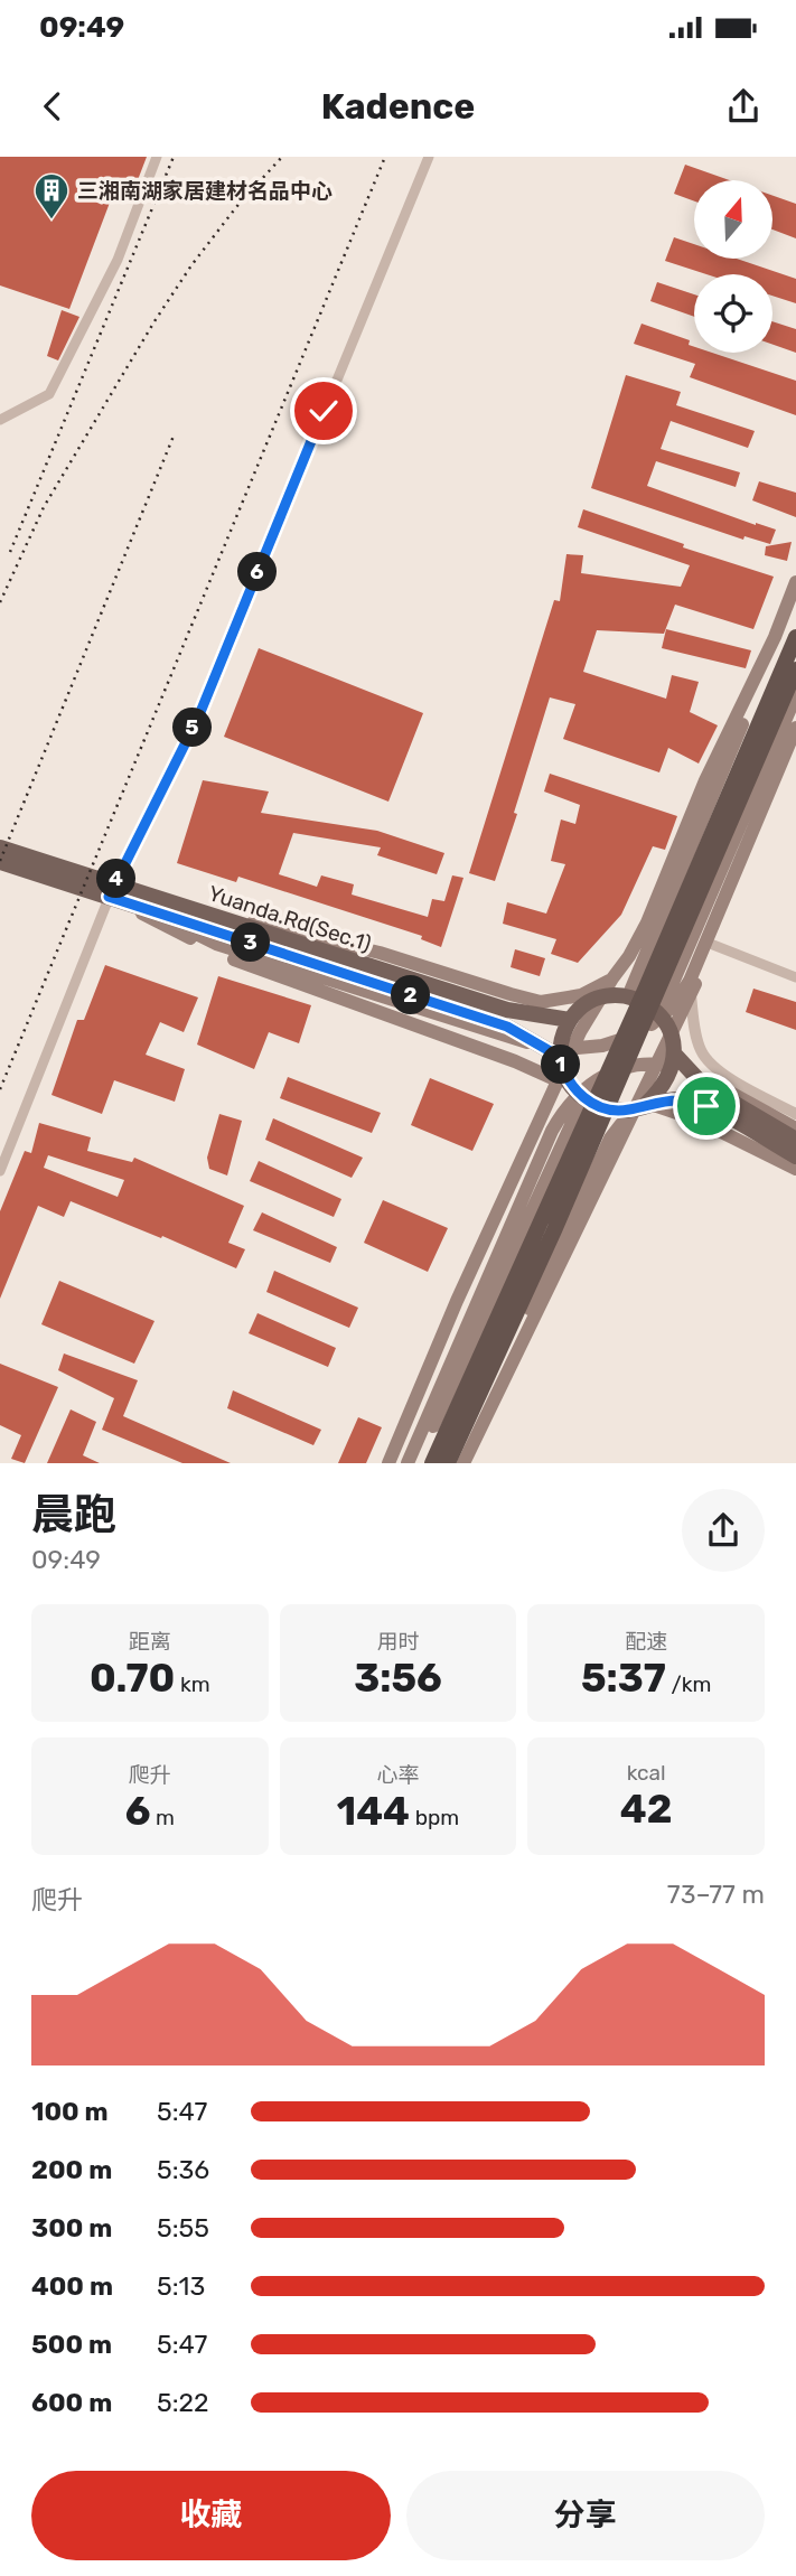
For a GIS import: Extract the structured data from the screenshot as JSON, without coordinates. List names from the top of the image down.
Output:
{
  "streets": {
    "main road": ["Yuanda.Rd(Sec.1)"]
  },
  "places": {
    "building": ["三湘南湖家居建材名品中心"]
  },
  "north": "top",
  "page": {
    "status": "09:49",
    "header": "Kadence",
    "pins": [
      "6",
      "5",
      "4",
      "3",
      "2",
      "1"
    ],
    "heading": ["晨跑", "09:49"],
    "stats": [
      ["距离", "0.70 km"],
      ["用时", "3:56"],
      ["配速", "5:37 /km"],
      ["爬升", "6 m"],
      ["心率", "144 bpm"],
      ["kcal", "42"]
    ],
    "chart": ["爬升", "73–77 m"],
    "list": [
      {
        "name": "100 m",
        "note": "5:47"
      },
      {
        "name": "200 m",
        "note": "5:36"
      },
      {
        "name": "300 m",
        "note": "5:55"
      },
      {
        "name": "400 m",
        "note": "5:13"
      },
      {
        "name": "500 m",
        "note": "5:47"
      },
      {
        "name": "600 m",
        "note": "5:22"
      }
    ],
    "buttons": ["收藏", "分享"]
  }
}
